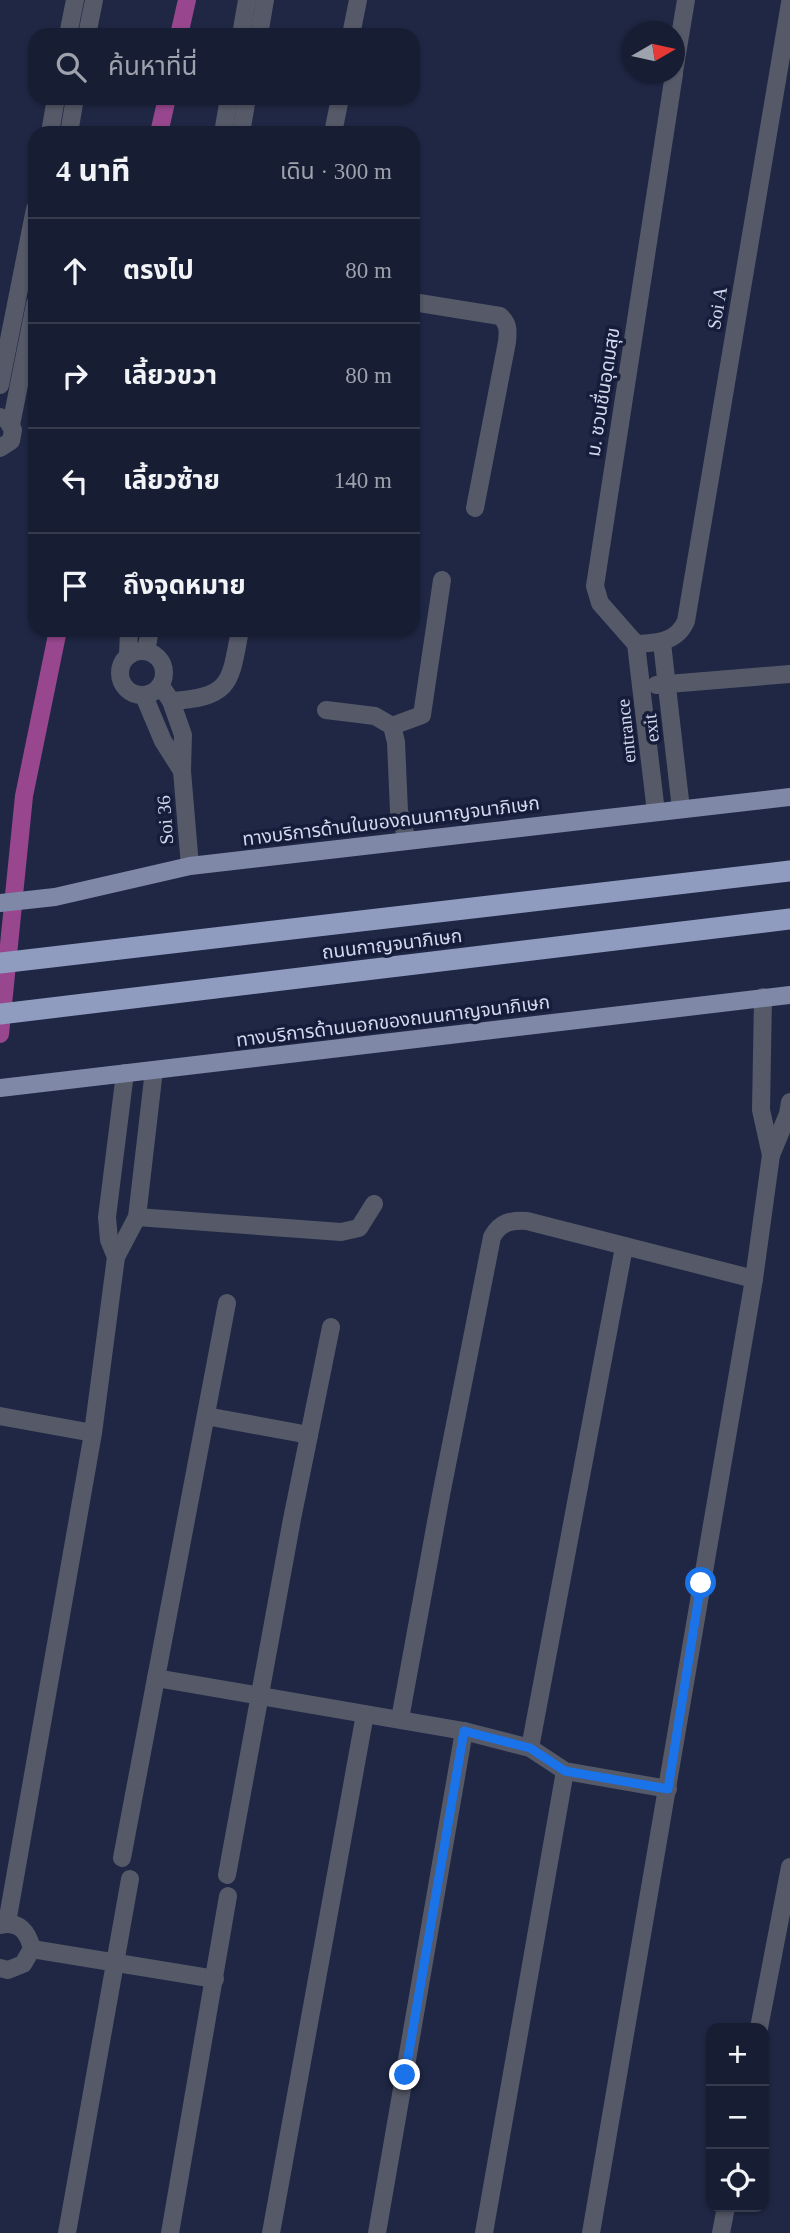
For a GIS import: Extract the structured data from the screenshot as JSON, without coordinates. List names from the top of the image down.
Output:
{
  "streets": {
    "highway": ["ถนนกาญจนาภิเษก"],
    "main road": ["ทางบริการด้านในของถนนกาญจนาภิเษก", "ทางบริการด้านนอกของถนนกาญจนาภิเษก"],
    "street": [
      "Soi A",
      "ม. ชวนชื่นอุดมสุข",
      "exit",
      "entrance",
      "Soi 36"
    ]
  },
  "crossings": [
    ["Soi A", "exit"],
    ["ม. ชวนชื่นอุดมสุข", "entrance"],
    ["exit", "ทางบริการด้านในของถนนกาญจนาภิเษก"],
    ["entrance", "ทางบริการด้านในของถนนกาญจนาภิเษก"],
    ["Soi 36", "ทางบริการด้านในของถนนกาญจนาภิเษก"]
  ],
  "north": "right",
  "page": {
    "search": "ค้นหาที่นี่",
    "heading": ["4 นาที", "เดิน · 300 m"],
    "list": [
      ["ตรงไป", "80 m"],
      ["เลี้ยวขวา", "80 m"],
      ["เลี้ยวซ้าย", "140 m"],
      "ถึงจุดหมาย"
    ],
    "map_buttons": ["+", "−"]
  }
}
